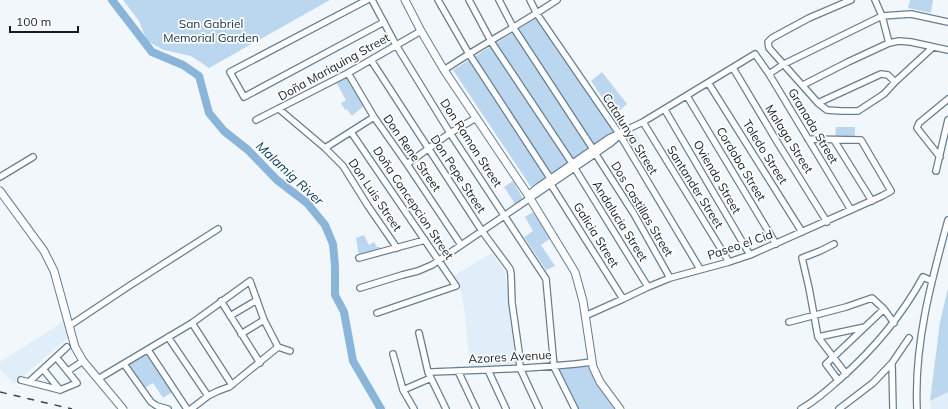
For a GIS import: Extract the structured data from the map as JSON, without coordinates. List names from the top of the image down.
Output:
{
  "streets": {
    "street": [
      "Doña Mariquing Street",
      "Granada Street",
      "Catalunya Street",
      "Malaga Street",
      "Don Ramon Street",
      "Toledo Street",
      "Don Rene Street",
      "Cordoba Street",
      "Don Pepe Street",
      "Oviendo Street",
      "Santander Street",
      "Don Luis Street",
      "Doña Concepcion Street",
      "Dos Castillas Street",
      "Andalucia Street",
      "Galicia Street",
      "Paseo el Cid",
      "Azores Avenue"
    ]
  },
  "crossings": [
    ["Doña Mariquing Street", "Don Ramon Street"],
    ["Doña Mariquing Street", "Don Rene Street"],
    ["Doña Mariquing Street", "Don Pepe Street"],
    ["Doña Mariquing Street", "Don Luis Street"],
    ["Granada Street", "Malaga Street"],
    ["Granada Street", "Paseo el Cid"],
    ["Catalunya Street", "Paseo el Cid"],
    ["Malaga Street", "Paseo el Cid"],
    ["Don Ramon Street", "Azores Avenue"],
    ["Toledo Street", "Paseo el Cid"],
    ["Cordoba Street", "Paseo el Cid"],
    ["Don Pepe Street", "Azores Avenue"],
    ["Oviendo Street", "Paseo el Cid"],
    ["Santander Street", "Paseo el Cid"],
    ["Dos Castillas Street", "Paseo el Cid"],
    ["Andalucia Street", "Paseo el Cid"],
    ["Galicia Street", "Paseo el Cid"]
  ],
  "water": ["Malamig River"],
  "parks": ["San Gabriel Memorial Garden"],
  "scale_bar": "100 m"
}
